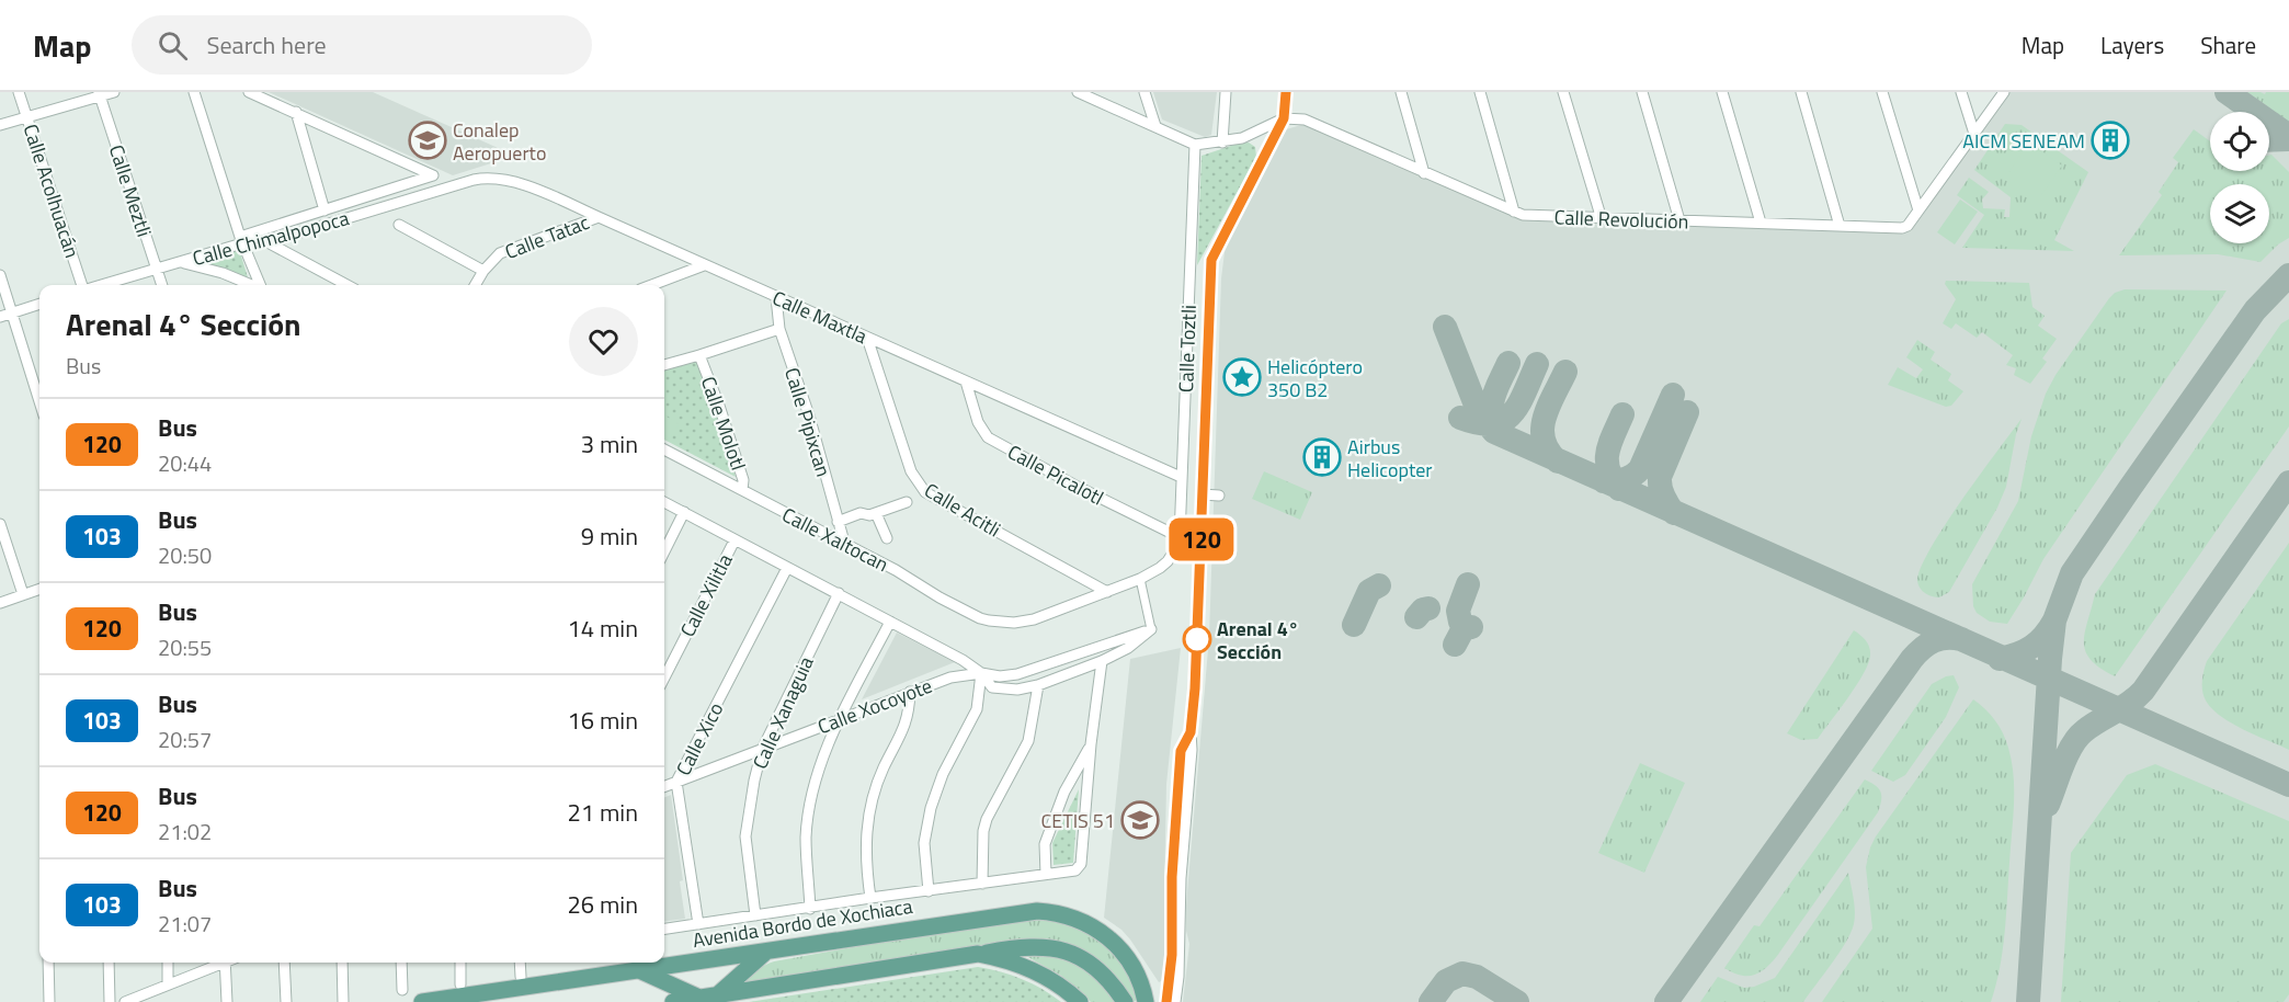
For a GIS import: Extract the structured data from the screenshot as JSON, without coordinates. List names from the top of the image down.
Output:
{
  "streets": {
    "main road": ["Avenida Bordo de Xochiaca"],
    "street": [
      "Calle Acolhuacán",
      "Calle Meztli",
      "Calle Revolución",
      "Calle Tatac",
      "Calle Chimalpopoca",
      "Calle Maxtla",
      "Calle Toztli",
      "Calle Pipixcan",
      "Calle Molotl",
      "Calle Picalotl",
      "Calle Acitli",
      "Calle Xaltocan",
      "Calle Xilitla",
      "Calle Xocoyote",
      "Calle Xanaguia",
      "Calle Xico"
    ]
  },
  "crossings": [
    ["Calle Meztli", "Calle Chimalpopoca"],
    ["Calle Tatac", "Calle Maxtla"],
    ["Calle Chimalpopoca", "Calle Maxtla"],
    ["Calle Maxtla", "Calle Toztli"],
    ["Calle Maxtla", "Calle Pipixcan"],
    ["Calle Maxtla", "Calle Picalotl"],
    ["Calle Maxtla", "Calle Acitli"],
    ["Calle Toztli", "Calle Picalotl"],
    ["Calle Pipixcan", "Calle Xaltocan"],
    ["Calle Molotl", "Calle Xaltocan"],
    ["Calle Acitli", "Calle Xaltocan"],
    ["Calle Xocoyote", "Calle Xanaguia"],
    ["Calle Xocoyote", "Calle Xico"]
  ],
  "places": {
    "school or university": ["Conalep Aeropuerto", "CETIS 51"],
    "building": ["AICM SENEAM", "Airbus Helicopter"],
    "place": ["Helicóptero 350 B2"],
    "other": ["Arenal 4° Sección"]
  },
  "lines": ["bus line 120"],
  "page": {
    "header": "Map",
    "search": "Search here",
    "nav": ["Map", "Layers", "Share"],
    "on_map": "120",
    "heading": ["Arenal 4° Sección", "Bus"],
    "list": [
      {
        "mark": "120",
        "name": "Bus",
        "note": "20:44",
        "value": "3 min"
      },
      {
        "mark": "103",
        "name": "Bus",
        "note": "20:50",
        "value": "9 min"
      },
      {
        "mark": "120",
        "name": "Bus",
        "note": "20:55",
        "value": "14 min"
      },
      {
        "mark": "103",
        "name": "Bus",
        "note": "20:57",
        "value": "16 min"
      },
      {
        "mark": "120",
        "name": "Bus",
        "note": "21:02",
        "value": "21 min"
      },
      {
        "mark": "103",
        "name": "Bus",
        "note": "21:07",
        "value": "26 min"
      }
    ]
  }
}
